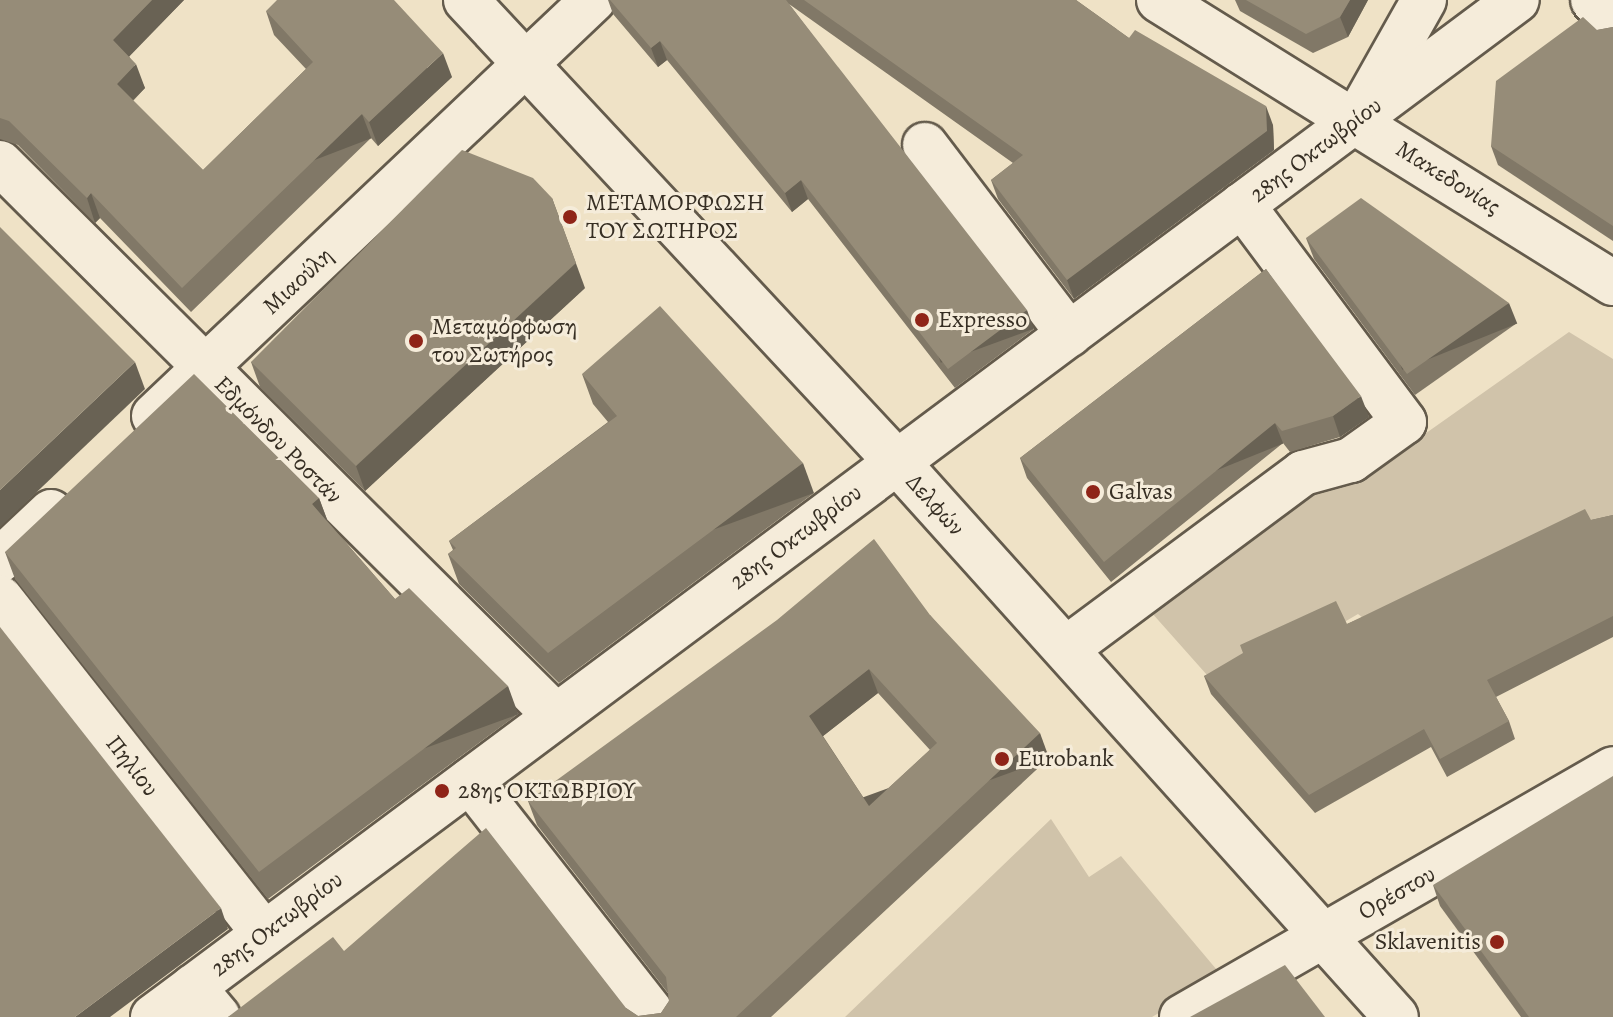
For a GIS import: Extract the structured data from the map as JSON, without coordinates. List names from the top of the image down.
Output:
{
  "streets": {
    "street": [
      "28ης Οκτωβρίου",
      "Μακεδονίας",
      "Μιαούλη",
      "Εδμόνδου Ροστάν",
      "Δελφών",
      "Πηλίου",
      "Ορέστου"
    ]
  },
  "crossings": [
    ["28ης Οκτωβρίου", "Μακεδονίας"],
    ["28ης Οκτωβρίου", "Εδμόνδου Ροστάν"],
    ["28ης Οκτωβρίου", "Δελφών"],
    ["28ης Οκτωβρίου", "Πηλίου"],
    ["Μιαούλη", "Εδμόνδου Ροστάν"],
    ["Μιαούλη", "Δελφών"],
    ["Δελφών", "Ορέστου"]
  ],
  "places": [
    "ΜΕΤΑΜΟΡΦΩΣΗ ΤΟΥ ΣΩΤΗΡΟΣ",
    "Expresso",
    "Μεταμόρφωση του Σωτήρος",
    "Galvas",
    "Eurobank",
    "28ης ΟΚΤΩΒΡΙΟΥ",
    "Sklavenitis"
  ]
}
